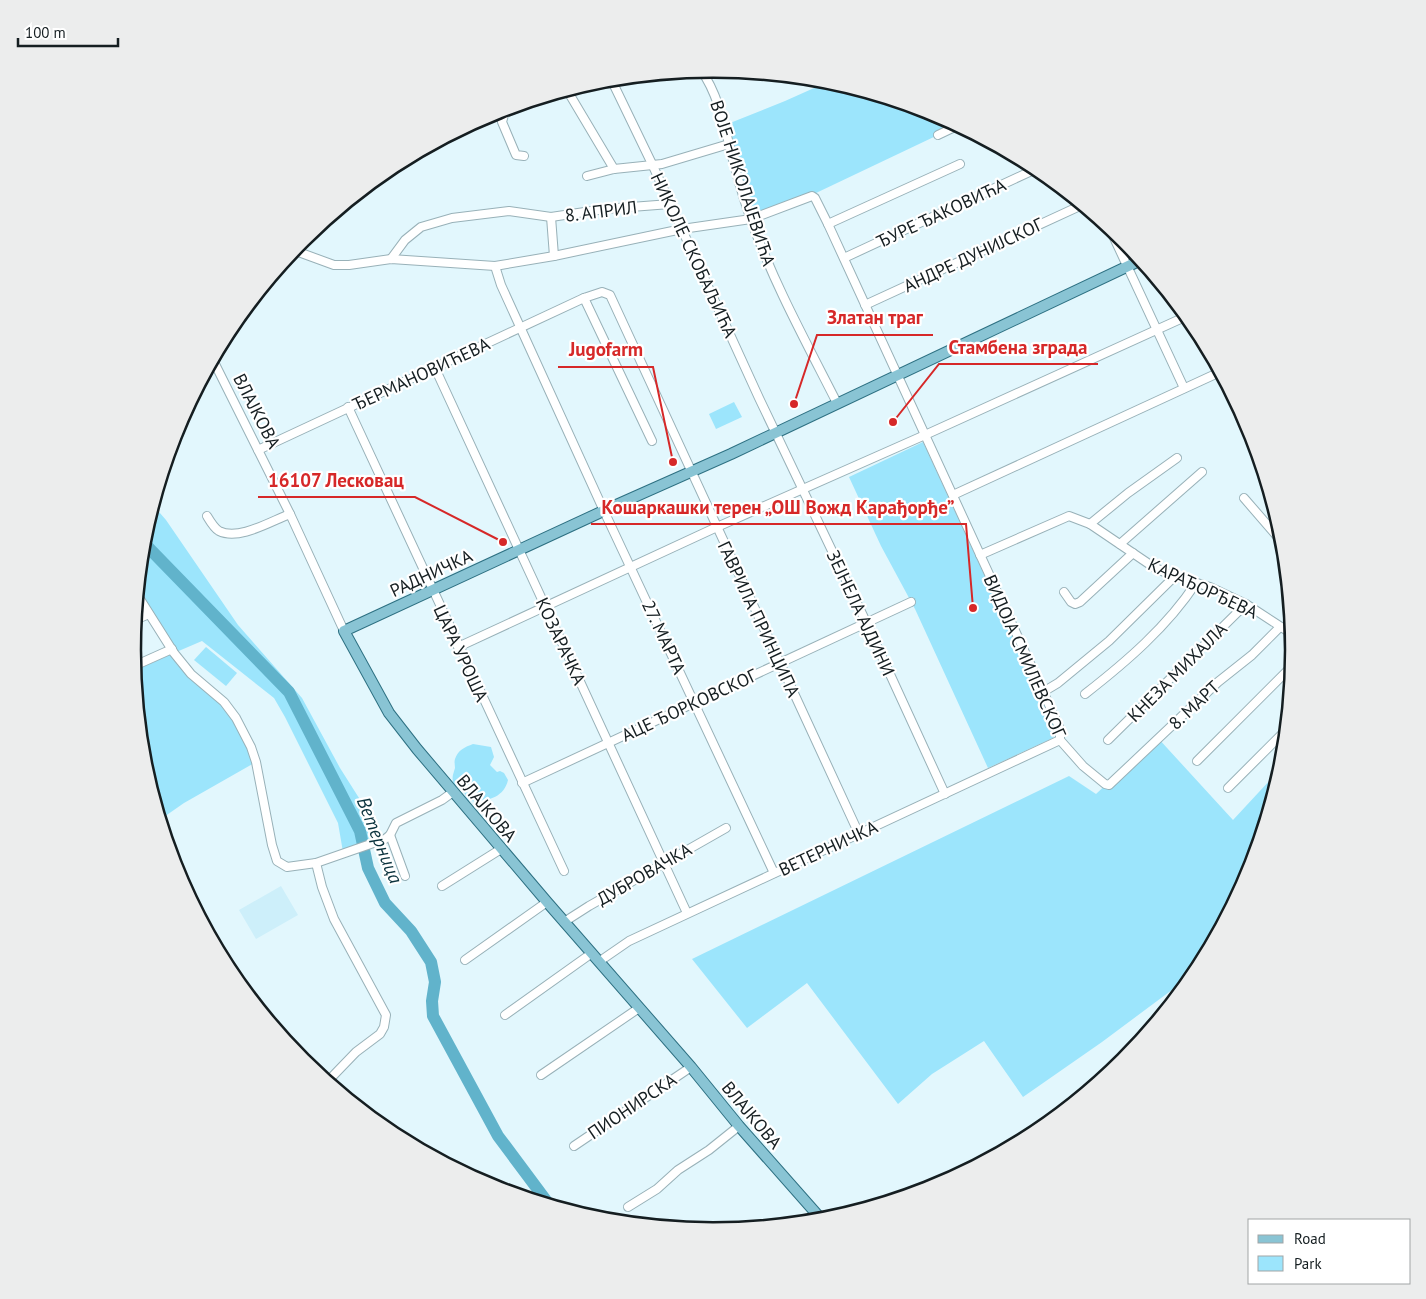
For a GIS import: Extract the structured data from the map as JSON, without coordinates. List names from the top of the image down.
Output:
{
  "streets": {
    "main road": ["ВЛАЈКОВА", "РАДНИЧКА"],
    "street": [
      "ВОЈЕ НИКОЛАЈЕВИЋА",
      "8. АПРИЛ",
      "ЂУРЕ ЂАКОВИЋА",
      "НИКОЛЕ СКОБАЉИЋА",
      "АНДРЕ ДУНИЈСКОГ",
      "ЂЕРМАНОВИЋЕВА",
      "КАРАЂОРЂЕВА",
      "ЗЕЈНЕЛА АЈДИНИ",
      "ГАВРИЛА ПРИНЦИПА",
      "27. МАРТА",
      "КОЗАРАЧКА",
      "ЦАРА УРОША",
      "ВИДОЈА СМИЛЕВСКОГ",
      "КНЕЗА МИХАЈЛА",
      "АЦЕ ЂОРКОВСКОГ",
      "8. МАРТ",
      "ВЕТЕРНИЧКА",
      "ДУБРОВАЧКА",
      "ПИОНИРСКА"
    ]
  },
  "crossings": [
    ["ВОЈЕ НИКОЛАЈЕВИЋА", "РАДНИЧКА"],
    ["8. АПРИЛ", "НИКОЛЕ СКОБАЉИЋА"],
    ["НИКОЛЕ СКОБАЉИЋА", "РАДНИЧКА"],
    ["НИКОЛЕ СКОБАЉИЋА", "ЗЕЈНЕЛА АЈДИНИ"],
    ["ЂЕРМАНОВИЋЕВА", "ВЛАЈКОВА"],
    ["ЂЕРМАНОВИЋЕВА", "ГАВРИЛА ПРИНЦИПА"],
    ["ЂЕРМАНОВИЋЕВА", "27. МАРТА"],
    ["ЂЕРМАНОВИЋЕВА", "КОЗАРАЧКА"],
    ["ЂЕРМАНОВИЋЕВА", "ЦАРА УРОША"],
    ["ВЛАЈКОВА", "РАДНИЧКА"],
    ["ВЛАЈКОВА", "ВЕТЕРНИЧКА"],
    ["ВЛАЈКОВА", "ДУБРОВАЧКА"],
    ["ВЛАЈКОВА", "ПИОНИРСКА"],
    ["РАДНИЧКА", "ЗЕЈНЕЛА АЈДИНИ"],
    ["РАДНИЧКА", "ГАВРИЛА ПРИНЦИПА"],
    ["РАДНИЧКА", "27. МАРТА"],
    ["РАДНИЧКА", "КОЗАРАЧКА"],
    ["РАДНИЧКА", "ЦАРА УРОША"],
    ["РАДНИЧКА", "ВИДОЈА СМИЛЕВСКОГ"],
    ["КАРАЂОРЂЕВА", "ВИДОЈА СМИЛЕВСКОГ"],
    ["КАРАЂОРЂЕВА", "КНЕЗА МИХАЈЛА"],
    ["КАРАЂОРЂЕВА", "8. МАРТ"],
    ["ЗЕЈНЕЛА АЈДИНИ", "АЦЕ ЂОРКОВСКОГ"],
    ["ЗЕЈНЕЛА АЈДИНИ", "ВЕТЕРНИЧКА"],
    ["ГАВРИЛА ПРИНЦИПА", "АЦЕ ЂОРКОВСКОГ"],
    ["ГАВРИЛА ПРИНЦИПА", "ВЕТЕРНИЧКА"],
    ["27. МАРТА", "АЦЕ ЂОРКОВСКОГ"],
    ["27. МАРТА", "ВЕТЕРНИЧКА"],
    ["КОЗАРАЧКА", "АЦЕ ЂОРКОВСКОГ"],
    ["КОЗАРАЧКА", "ВЕТЕРНИЧКА"],
    ["КОЗАРАЧКА", "ДУБРОВАЧКА"],
    ["ЦАРА УРОША", "АЦЕ ЂОРКОВСКОГ"],
    ["ВИДОЈА СМИЛЕВСКОГ", "8. МАРТ"],
    ["ВИДОЈА СМИЛЕВСКОГ", "ВЕТЕРНИЧКА"]
  ],
  "water": ["Ветерница"],
  "places": [
    "Златан траг",
    "Стамбена зграда",
    "Jugofarm",
    "16107 Лесковац",
    "Кошаркашки терен „ОШ Вожд Карађорђе”"
  ],
  "legend": ["Road", "Park"],
  "scale_bar": "100 m"
}
